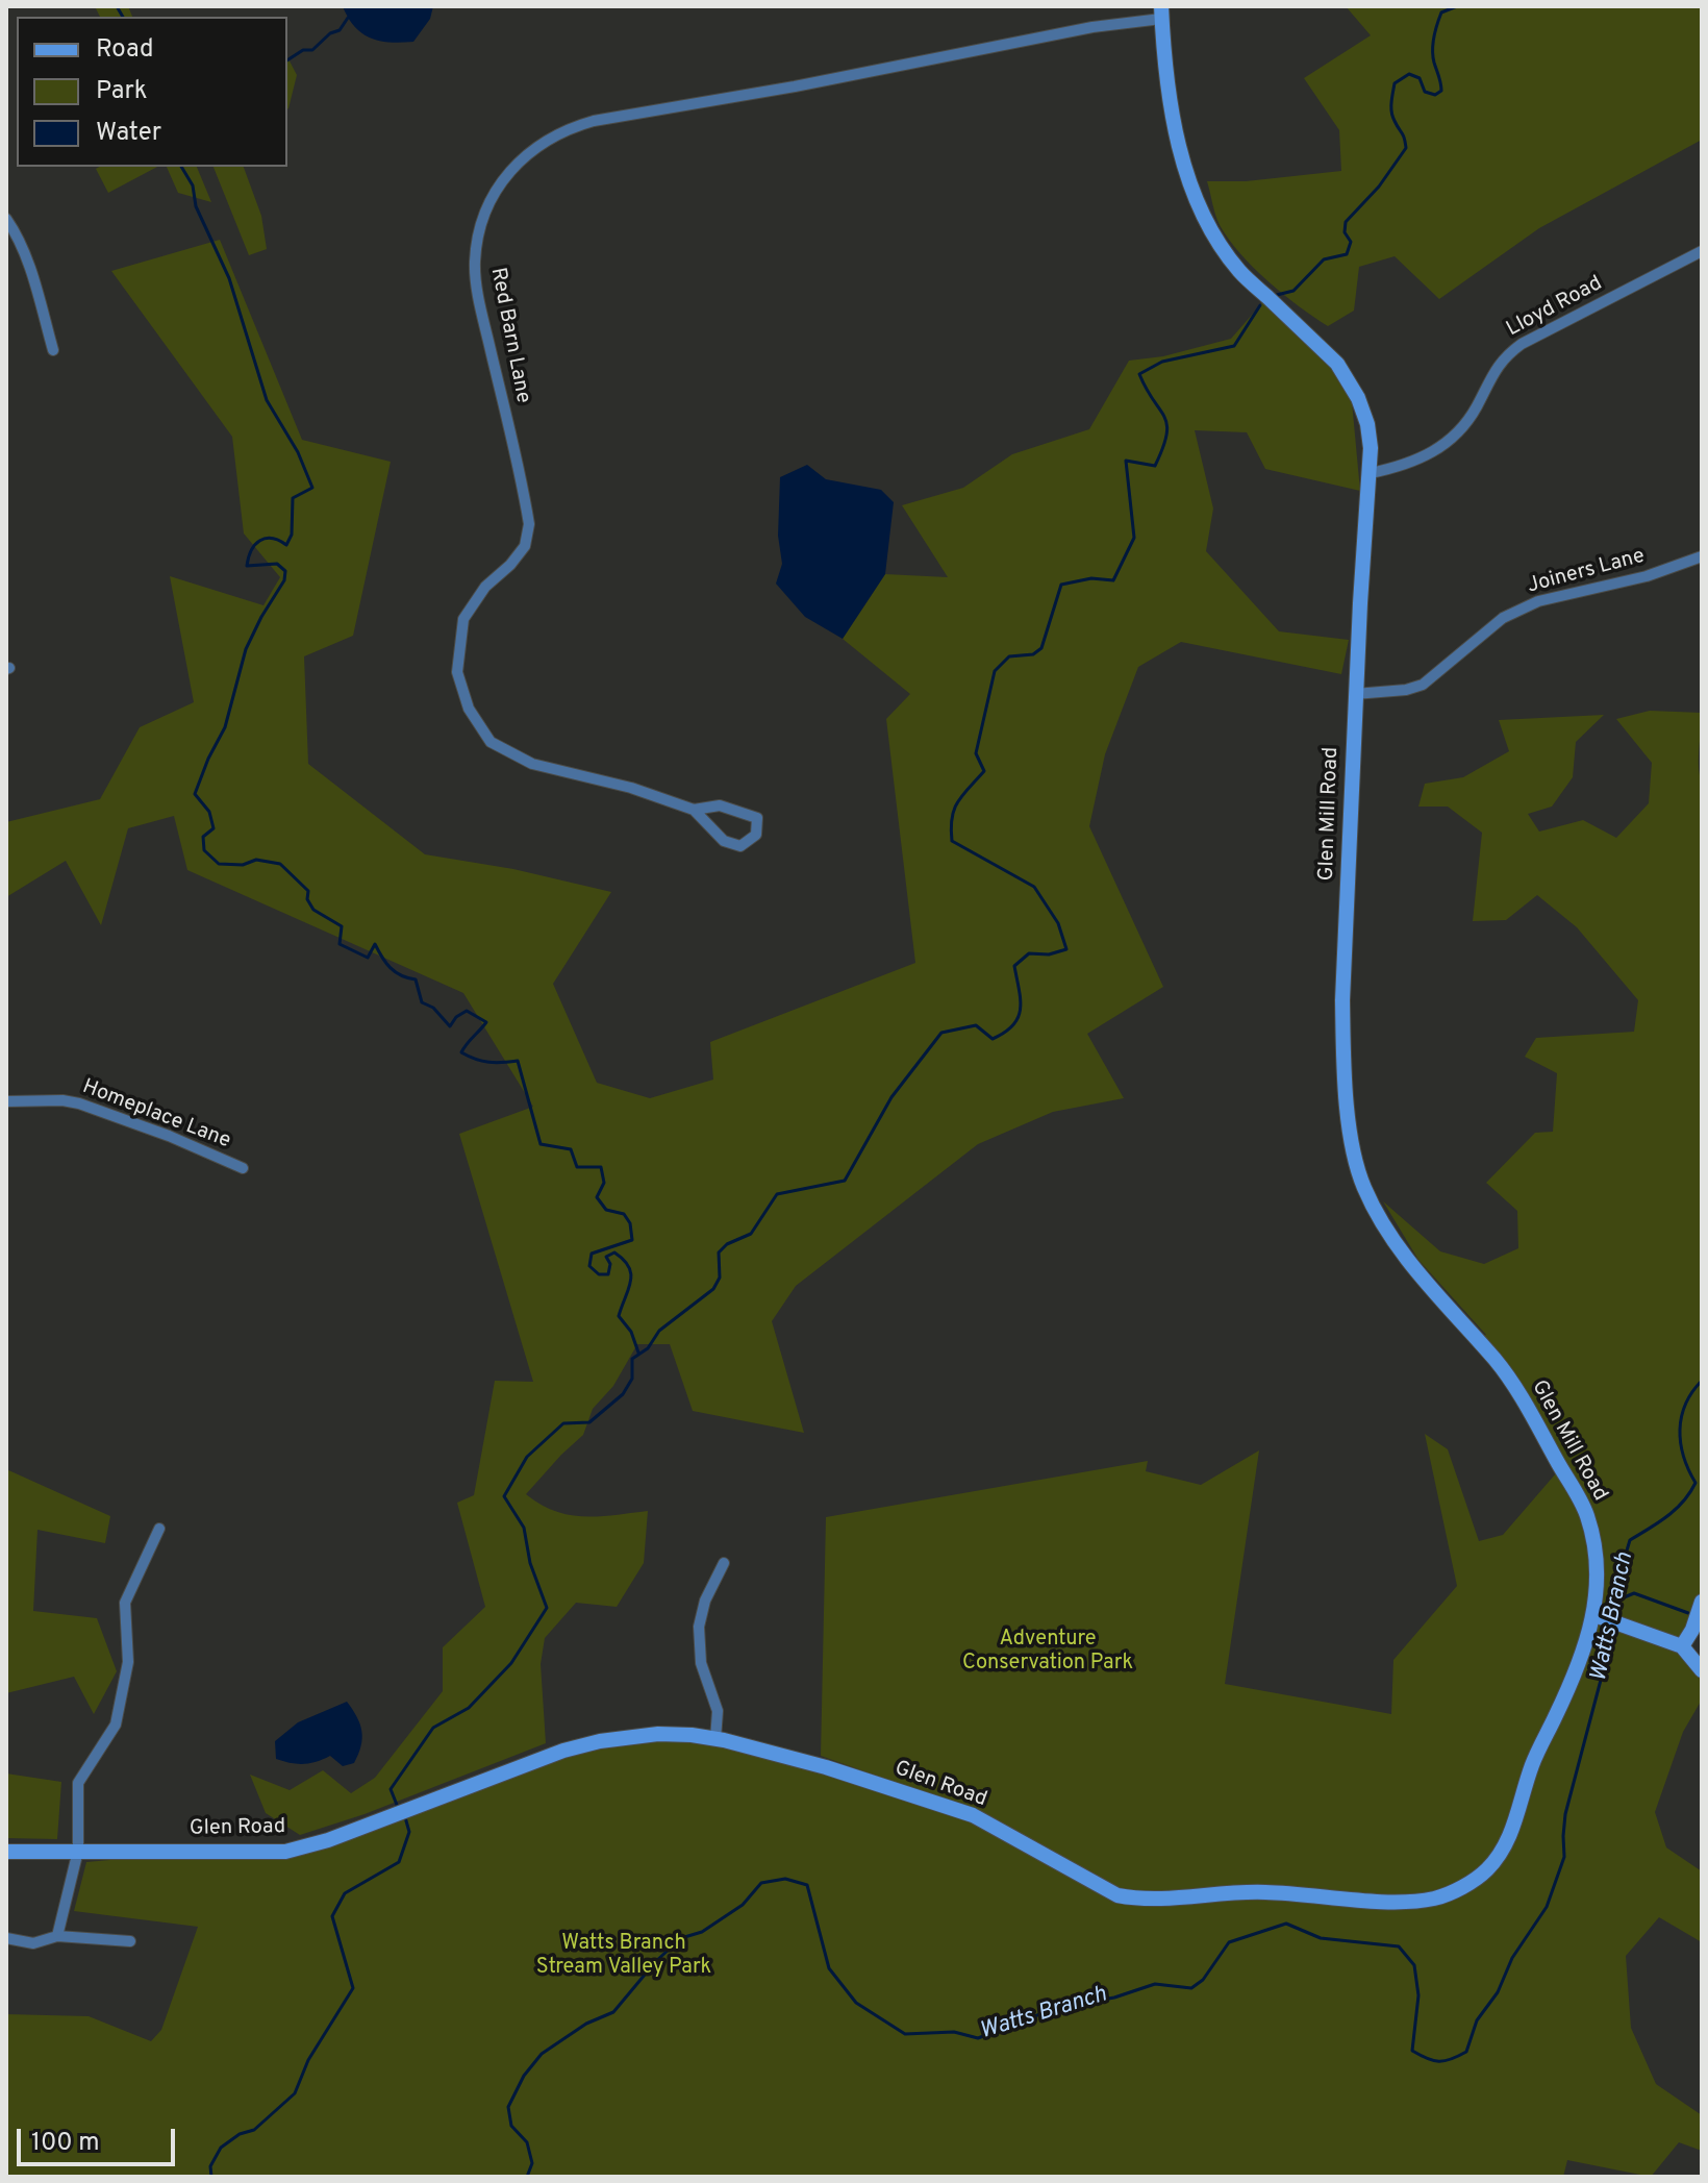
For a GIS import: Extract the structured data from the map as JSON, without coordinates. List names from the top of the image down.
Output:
{
  "streets": {
    "main road": ["Glen Mill Road", "Glen Road"],
    "street": [
      "Lloyd Road",
      "Red Barn Lane",
      "Joiners Lane",
      "Homeplace Lane"
    ]
  },
  "crossings": [
    ["Lloyd Road", "Glen Mill Road"],
    ["Red Barn Lane", "Glen Mill Road"],
    ["Joiners Lane", "Glen Mill Road"],
    ["Glen Mill Road", "Glen Road"]
  ],
  "water": ["Watts Branch"],
  "parks": ["Adventure Conservation Park", "Watts Branch Stream Valley Park"],
  "legend": ["Road", "Park", "Water"],
  "scale_bar": "100 m"
}
